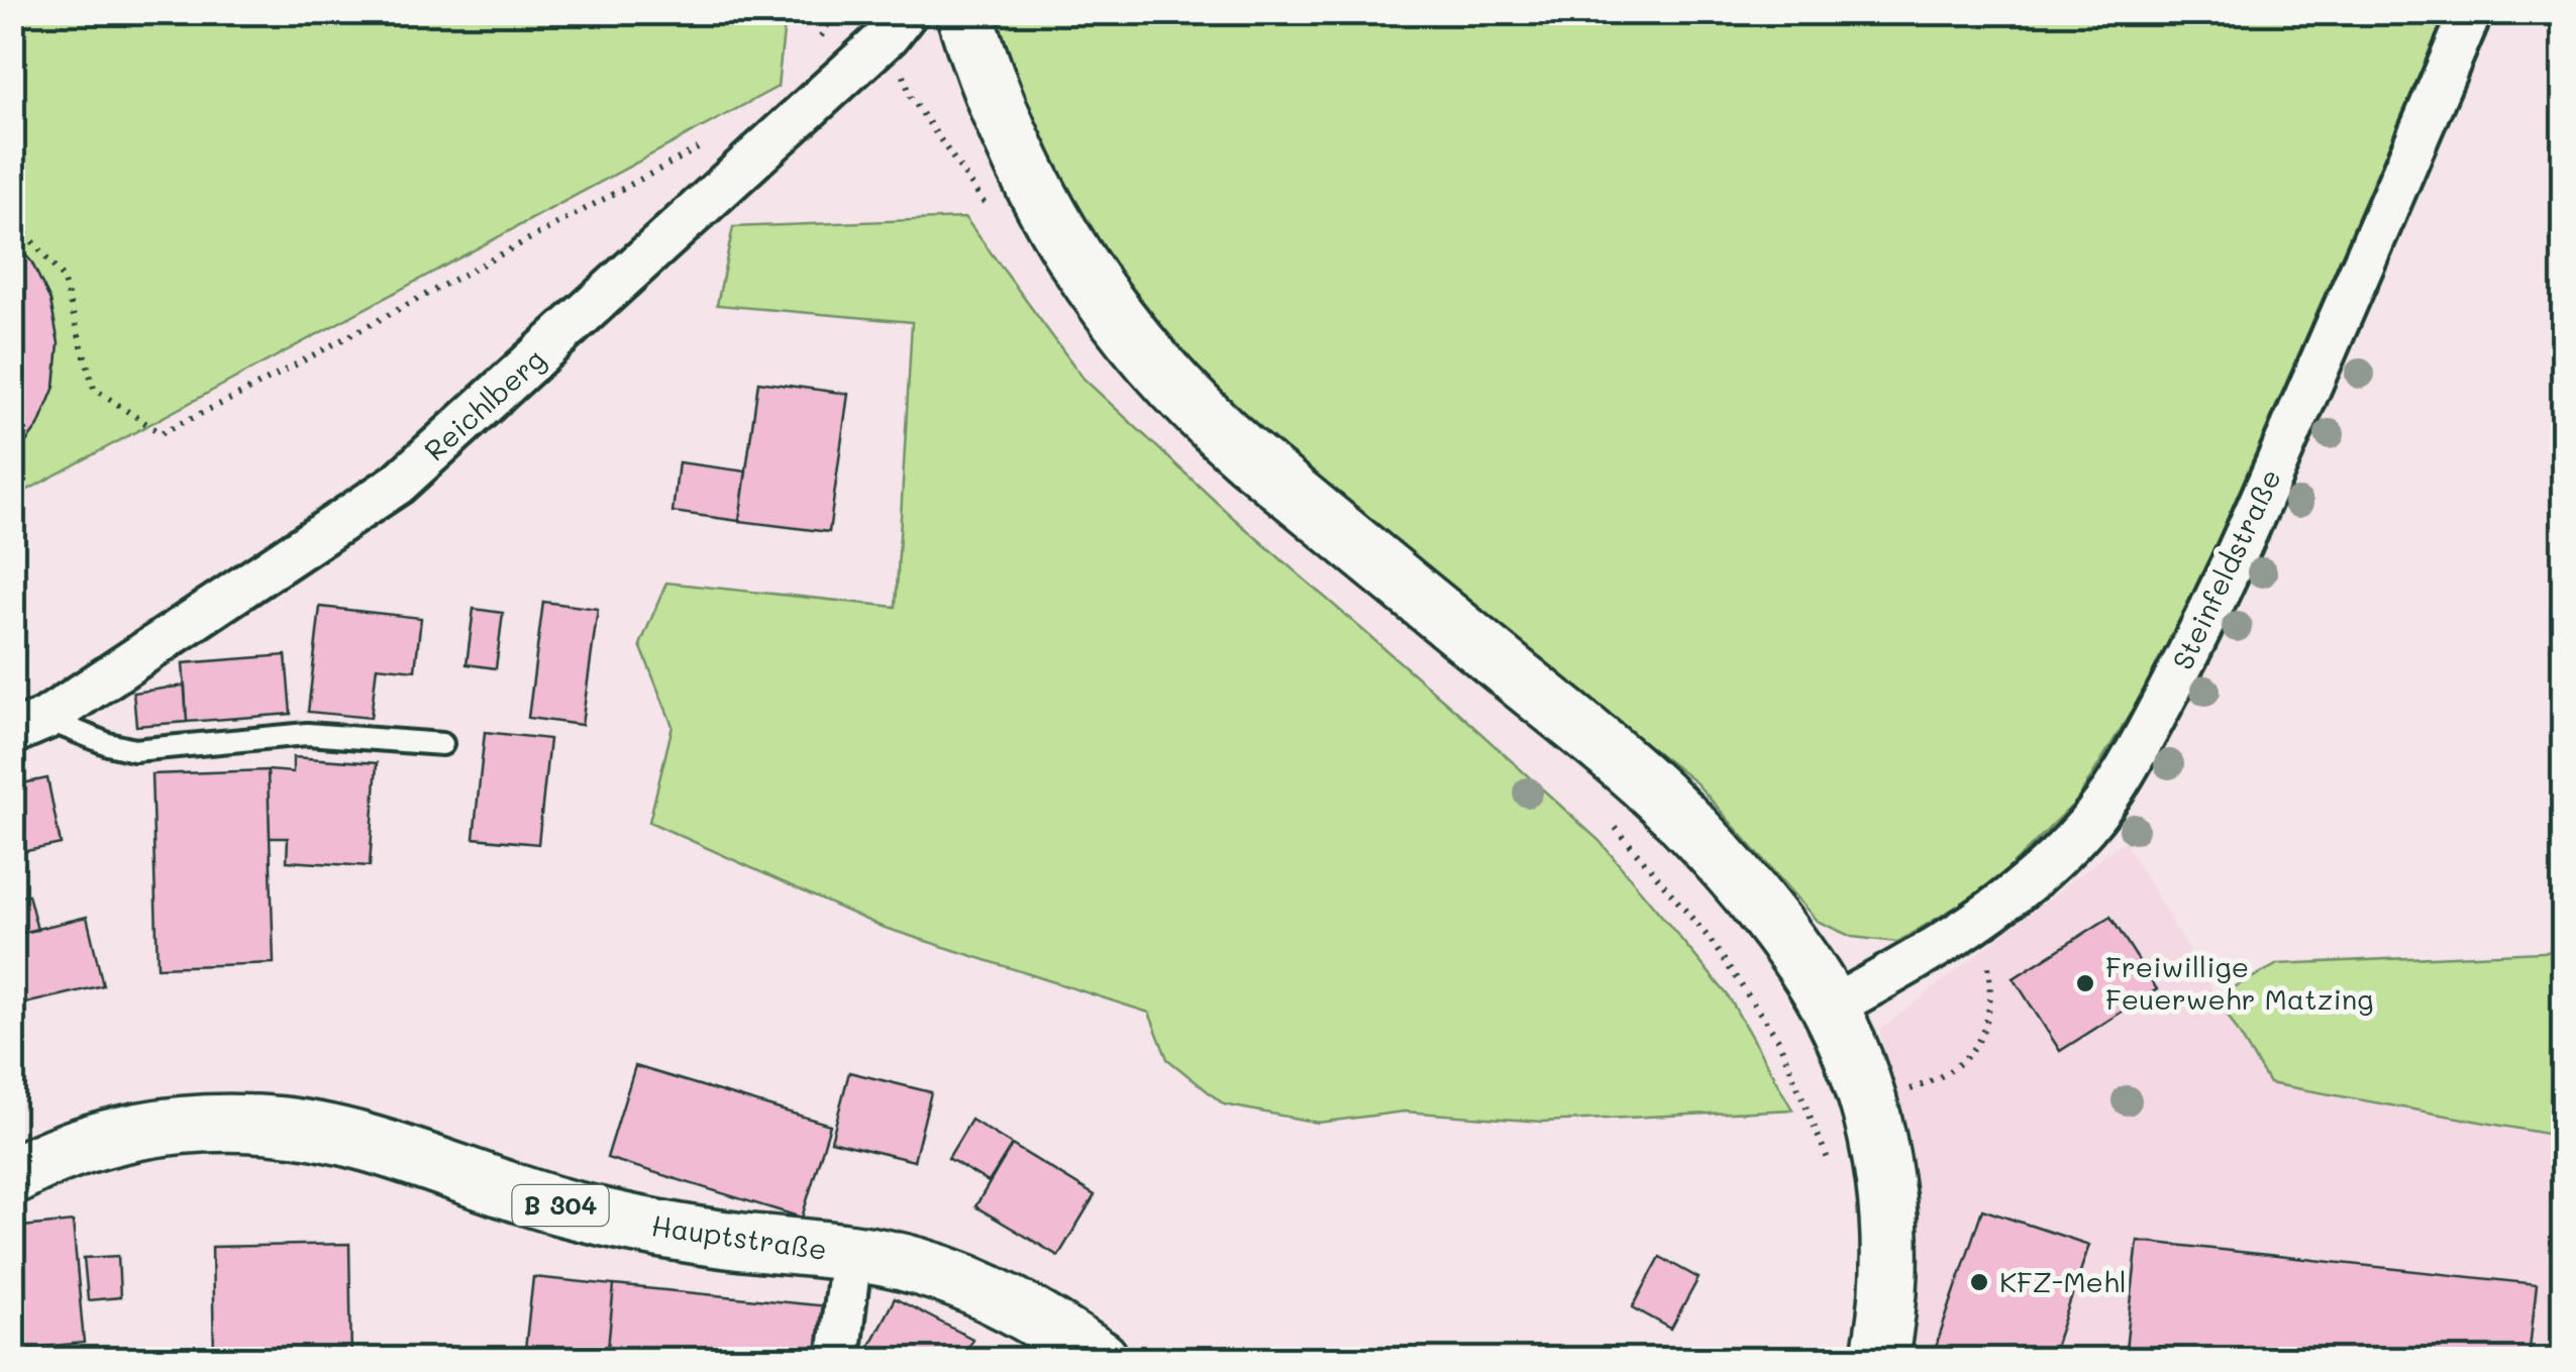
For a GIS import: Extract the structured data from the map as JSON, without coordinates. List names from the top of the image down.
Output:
{
  "streets": {
    "main road": ["B 304", "Hauptstraße"],
    "street": ["Reichlberg", "Steinfeldstraße"]
  },
  "places": ["Freiwillige Feuerwehr Matzing", "KFZ-Mehl"]
}
